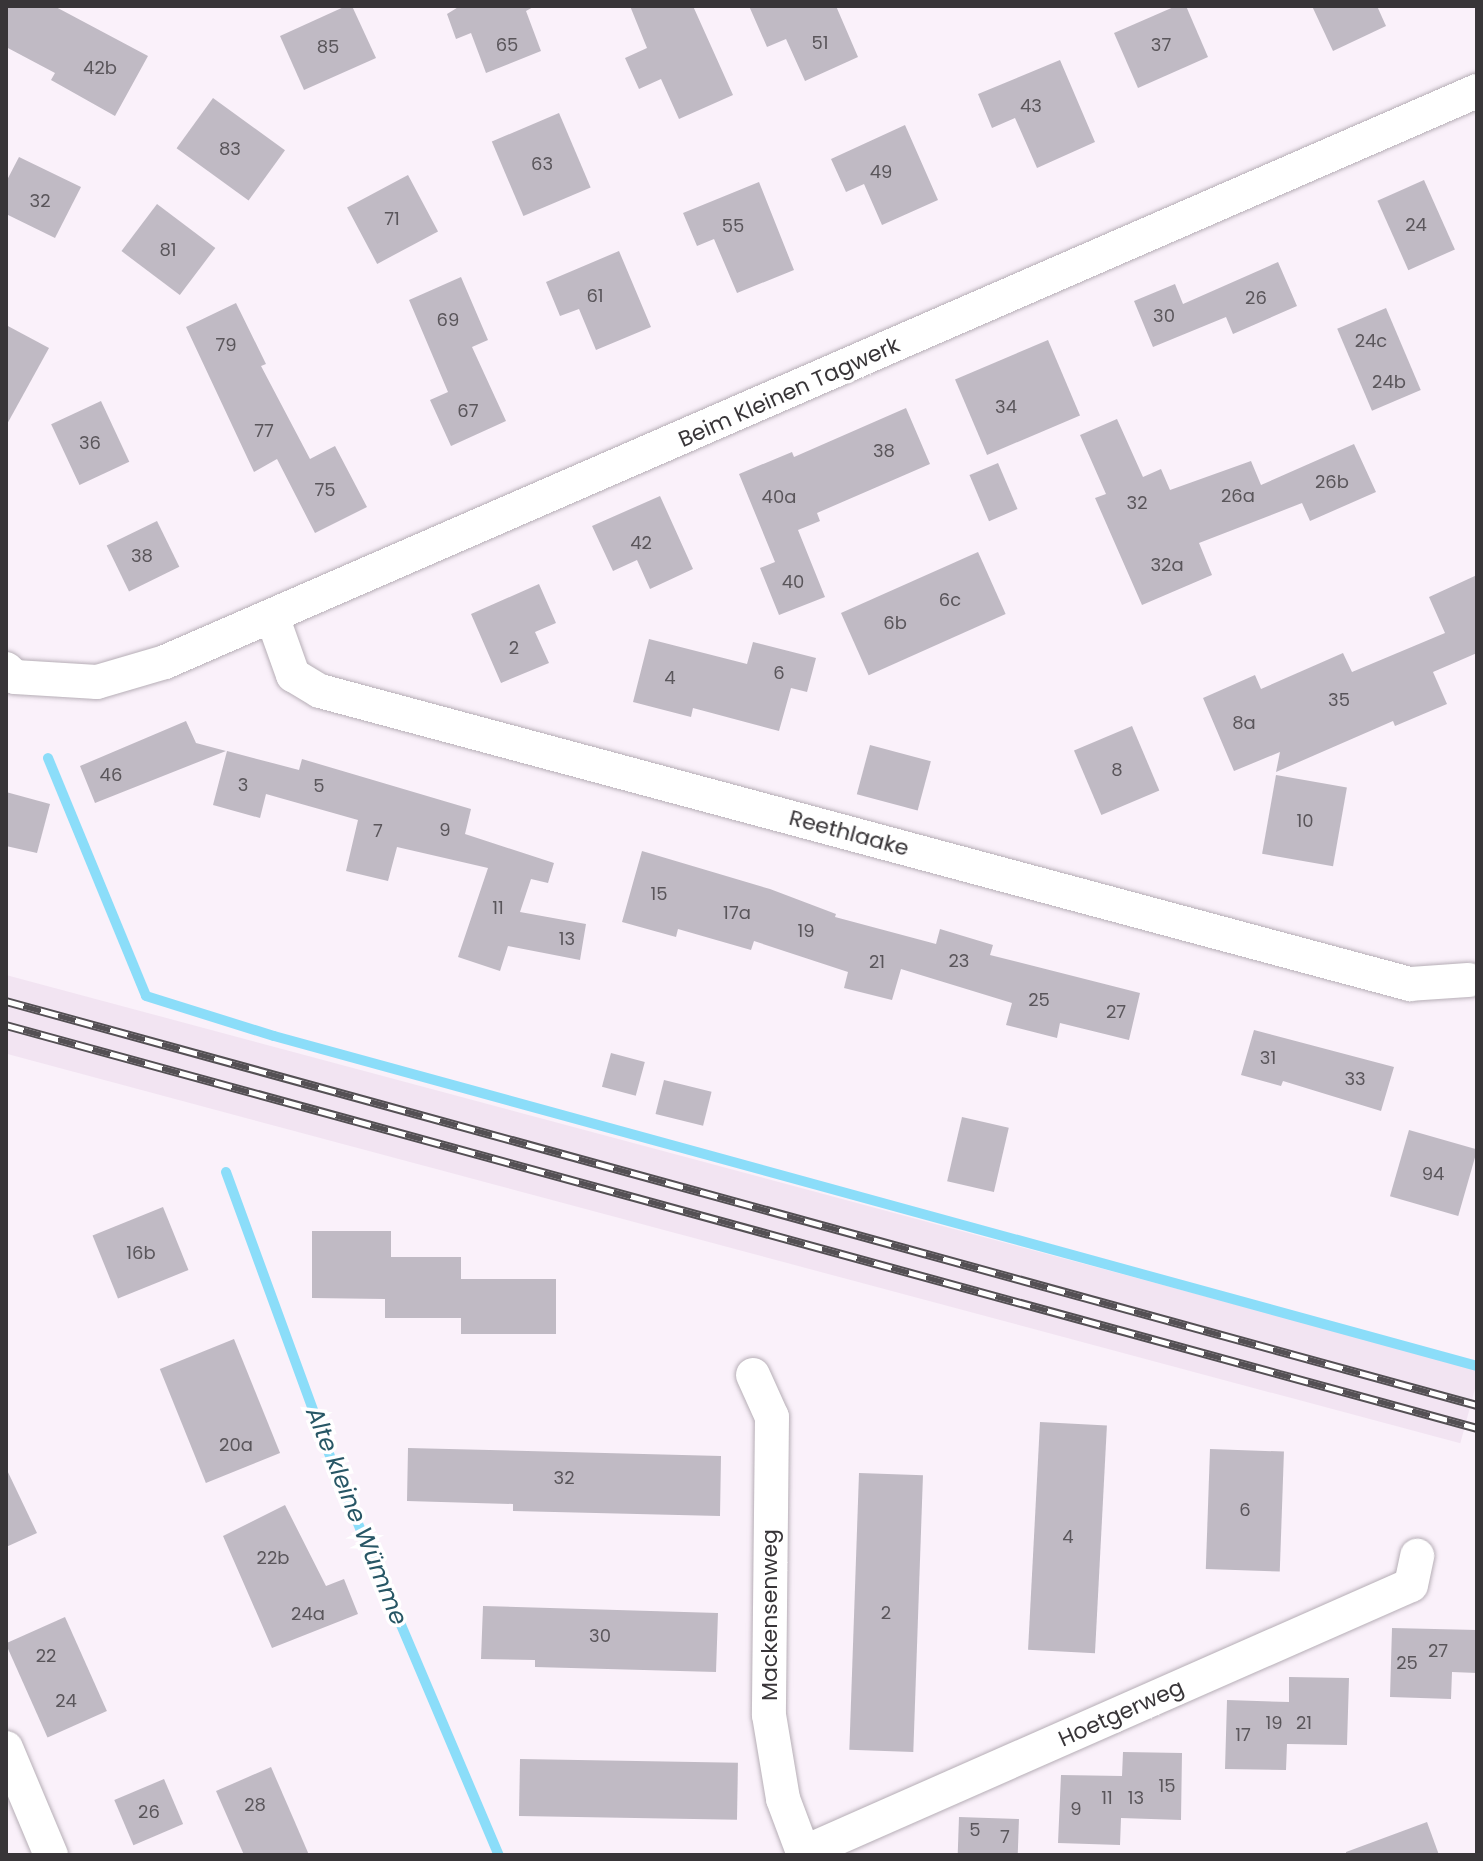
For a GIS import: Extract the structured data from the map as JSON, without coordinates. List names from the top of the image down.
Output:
{
  "streets": {
    "street": [
      "Beim Kleinen Tagwerk",
      "Reethlaake",
      "Mackensenweg",
      "Hoetgerweg"
    ]
  },
  "crossings": [
    ["Beim Kleinen Tagwerk", "Reethlaake"],
    ["Mackensenweg", "Hoetgerweg"]
  ],
  "water": ["Alte kleine Wümme"],
  "house_numbers": [
    "51",
    "65",
    "37",
    "85",
    "42b",
    "43",
    "83",
    "63",
    "49",
    "32",
    "71",
    "24",
    "55",
    "81",
    "61",
    "26",
    "30",
    "69",
    "24c",
    "79",
    "24b",
    "34",
    "67",
    "77",
    "36",
    "38",
    "26b",
    "75",
    "26a",
    "40a",
    "32",
    "42",
    "38",
    "32a",
    "40",
    "6c",
    "6b",
    "2",
    "6",
    "4",
    "35",
    "8a",
    "8",
    "46",
    "3",
    "5",
    "10",
    "9",
    "7",
    "15",
    "11",
    "17a",
    "19",
    "13",
    "23",
    "21",
    "25",
    "27",
    "31",
    "33",
    "94",
    "16b",
    "20a",
    "32",
    "6",
    "4",
    "22b",
    "2",
    "24a",
    "30",
    "27",
    "22",
    "25",
    "24",
    "19",
    "21",
    "17",
    "15",
    "11",
    "13",
    "28",
    "9",
    "26",
    "5",
    "7"
  ]
}
